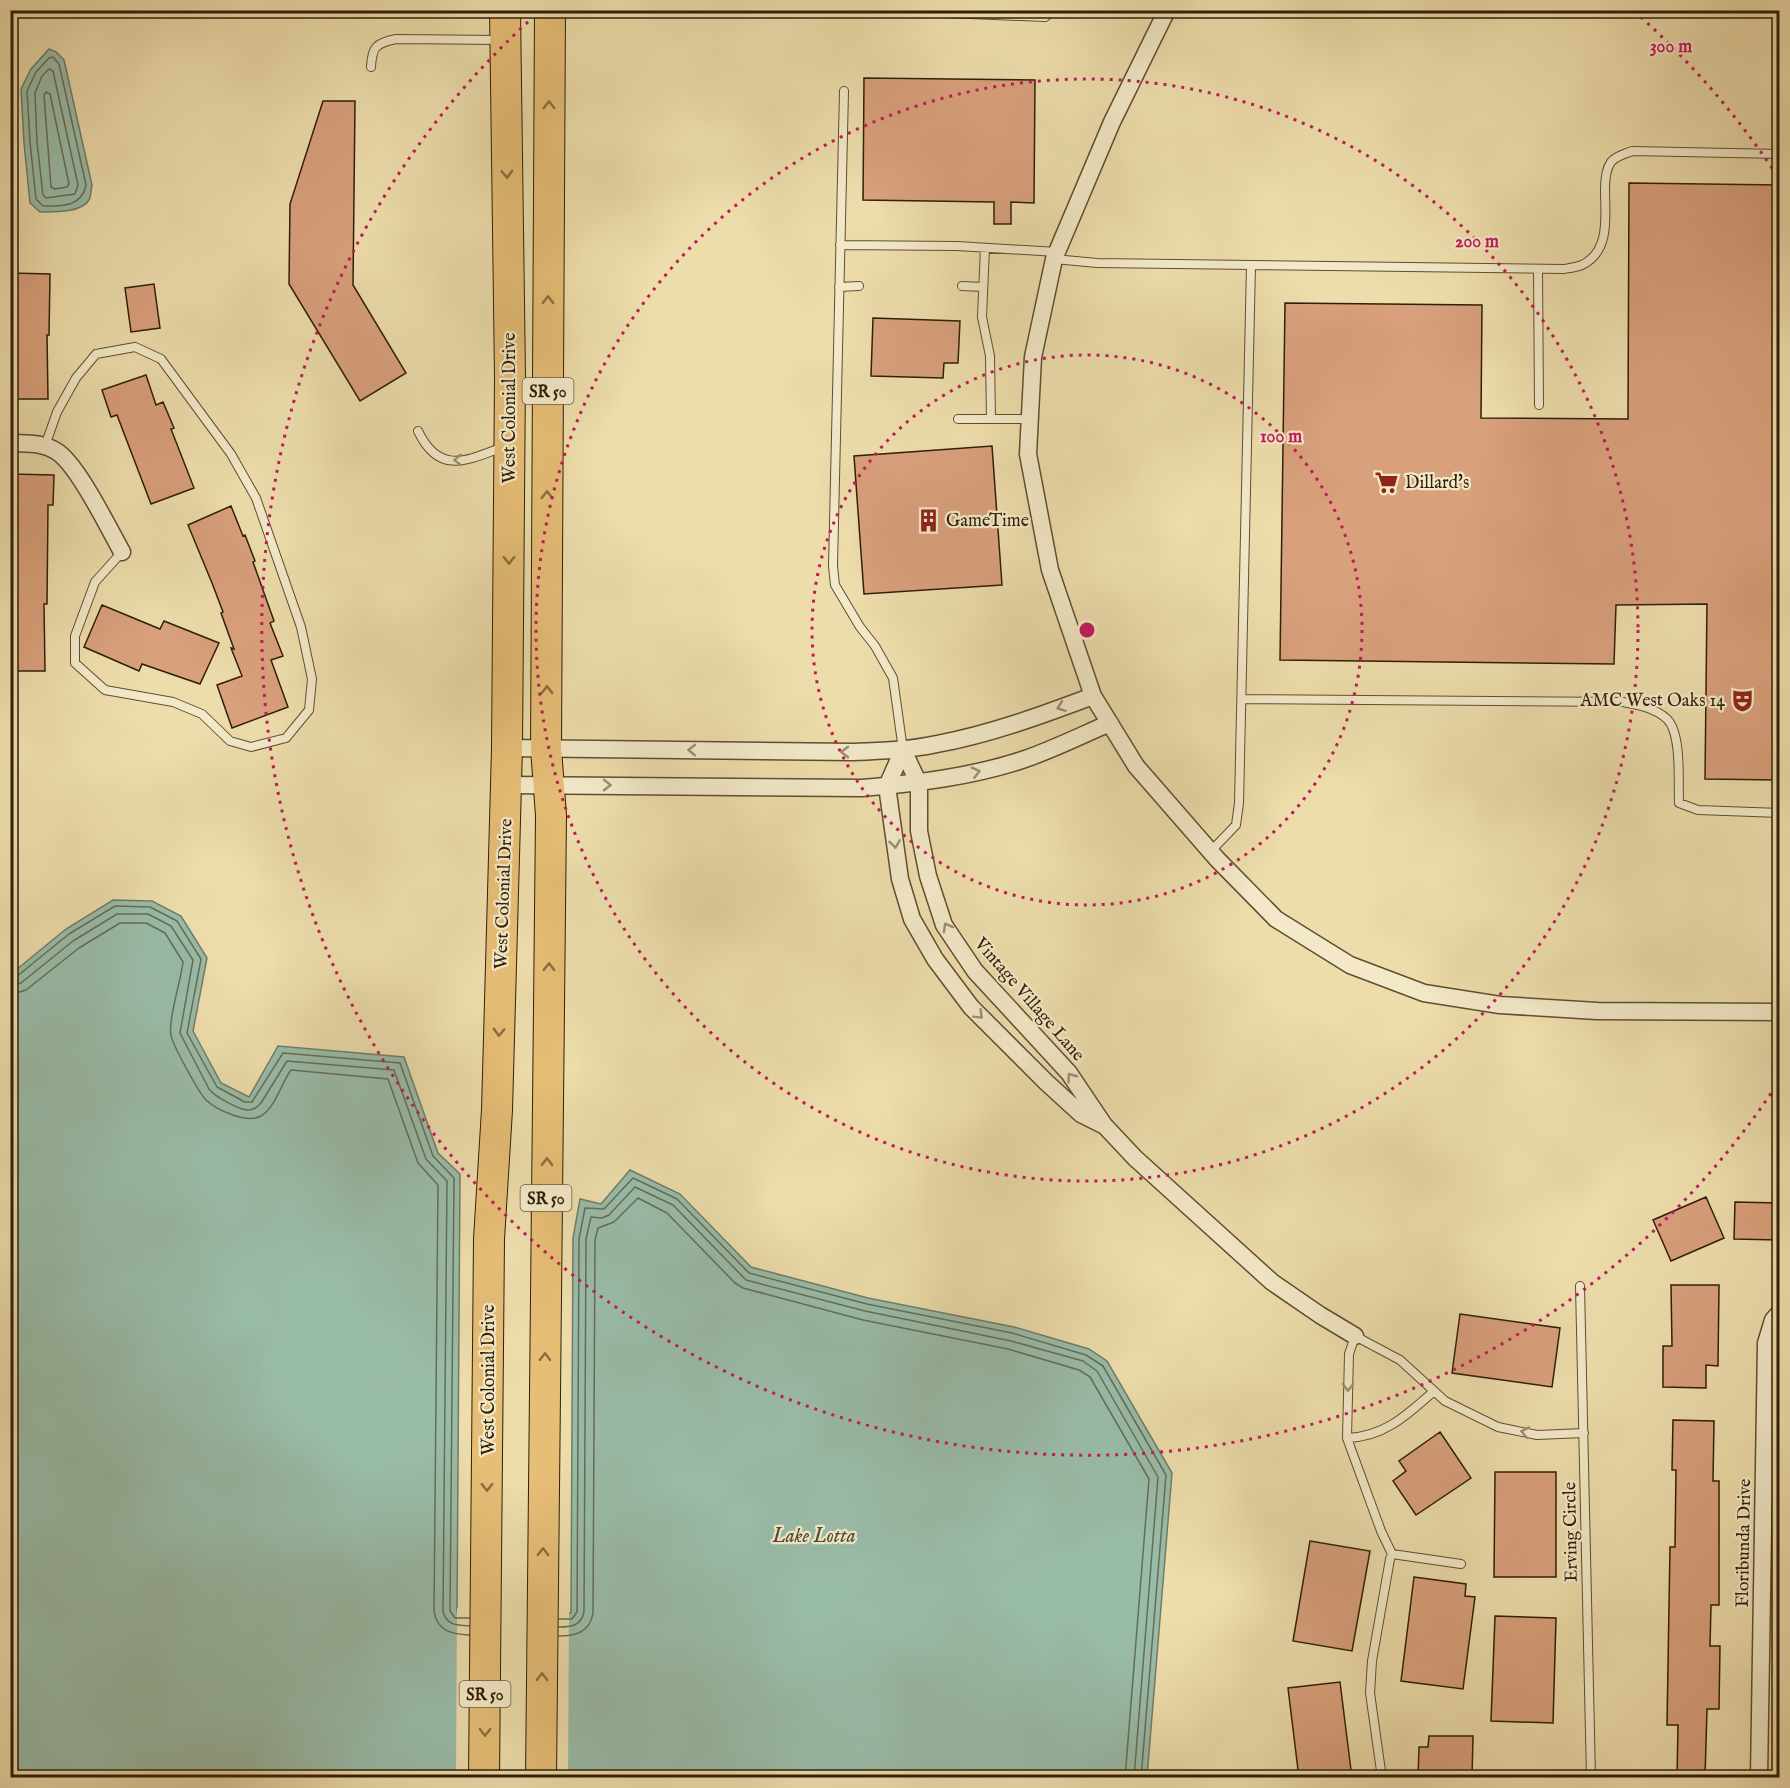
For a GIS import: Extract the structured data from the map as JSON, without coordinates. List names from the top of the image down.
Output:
{
  "streets": {
    "highway": ["SR 50", "West Colonial Drive"],
    "street": ["Vintage Village Lane", "Floribunda Drive"],
    "lane": ["Erving Circle"]
  },
  "crossings": [
    ["Vintage Village Lane", "Erving Circle"]
  ],
  "water": ["Lake Lotta"],
  "places": {
    "supermarket": ["Dillard's"],
    "building": ["GameTime"],
    "theatre": ["AMC West Oaks 14"]
  },
  "rings": ["300 m", "200 m", "100 m"]
}
